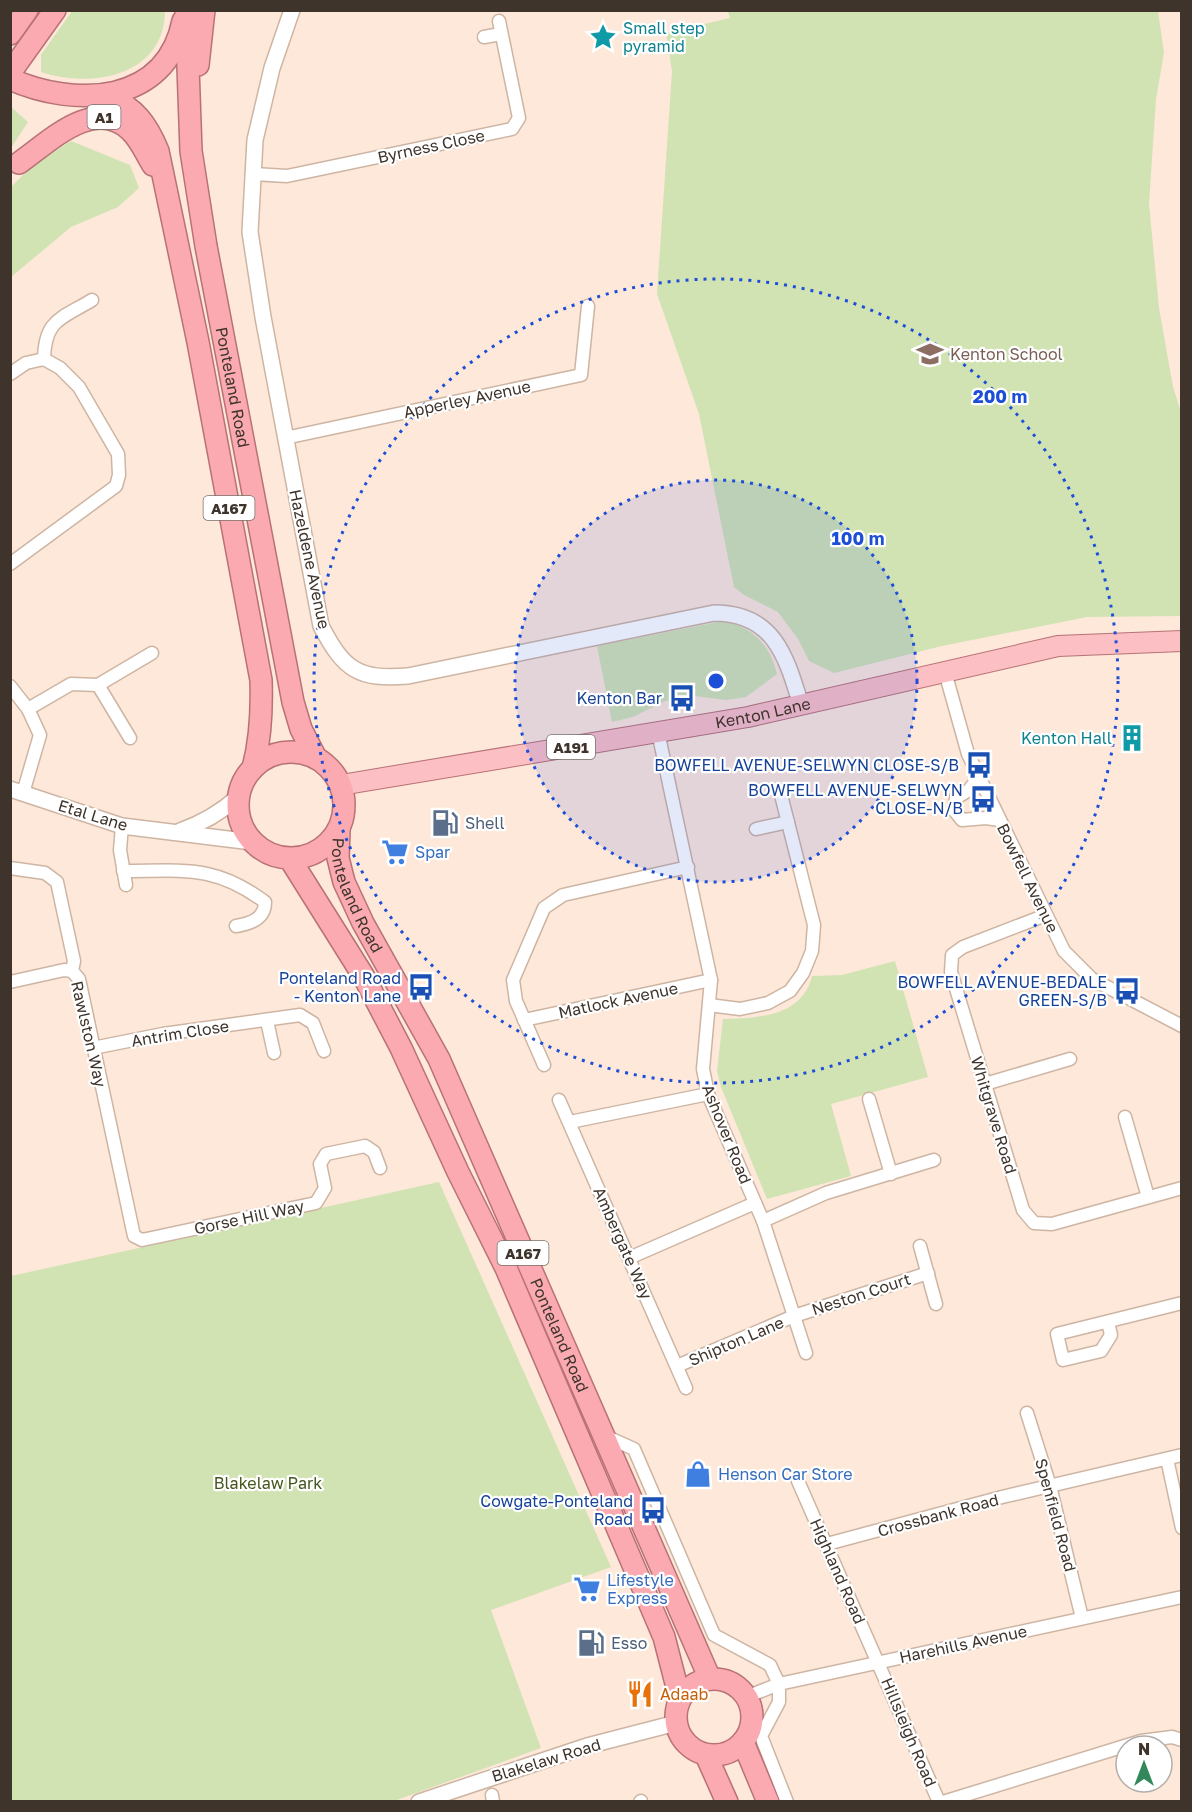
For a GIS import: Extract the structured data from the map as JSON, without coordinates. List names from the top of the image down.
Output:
{
  "streets": {
    "highway": ["A1", "Ponteland Road", "A167"],
    "main road": ["Kenton Lane", "A191"],
    "street": [
      "Byrness Close",
      "Apperley Avenue",
      "Hazeldene Avenue",
      "Etal Lane",
      "Bowfell Avenue",
      "Matlock Avenue",
      "Antrim Close",
      "Rawlston Way",
      "Whitgrave Road",
      "Ashover Road",
      "Gorse Hill Way",
      "Ambergate Way",
      "Neston Court",
      "Shipton Lane",
      "Crossbank Road",
      "Spenfield Road",
      "Highland Road",
      "Harehills Avenue",
      "Hillsleigh Road",
      "Blakelaw Road"
    ]
  },
  "crossings": [
    ["A1", "Ponteland Road"],
    ["Byrness Close", "Hazeldene Avenue"],
    ["Ponteland Road", "A167"],
    ["Ponteland Road", "Kenton Lane"],
    ["Ponteland Road", "Etal Lane"],
    ["Ponteland Road", "Harehills Avenue"],
    ["Ponteland Road", "Blakelaw Road"],
    ["Apperley Avenue", "Hazeldene Avenue"],
    ["A167", "Kenton Lane"],
    ["A167", "Etal Lane"],
    ["Hazeldene Avenue", "Kenton Lane"],
    ["Kenton Lane", "Etal Lane"],
    ["Kenton Lane", "Bowfell Avenue"],
    ["Kenton Lane", "Ashover Road"],
    ["Bowfell Avenue", "Whitgrave Road"],
    ["Matlock Avenue", "Ashover Road"],
    ["Antrim Close", "Rawlston Way"],
    ["Rawlston Way", "Gorse Hill Way"],
    ["Ashover Road", "Neston Court"],
    ["Ashover Road", "Shipton Lane"],
    ["Ambergate Way", "Shipton Lane"],
    ["Neston Court", "Shipton Lane"],
    ["Crossbank Road", "Spenfield Road"],
    ["Crossbank Road", "Highland Road"],
    ["Spenfield Road", "Harehills Avenue"],
    ["Highland Road", "Harehills Avenue"],
    ["Highland Road", "Hillsleigh Road"],
    ["Harehills Avenue", "Hillsleigh Road"],
    ["Harehills Avenue", "Blakelaw Road"]
  ],
  "parks": ["Blakelaw Park"],
  "places": {
    "place": ["Small step pyramid"],
    "school or university": ["Kenton School"],
    "bus stop": [
      "Kenton Bar",
      "BOWFELL AVENUE-SELWYN CLOSE-S/B",
      "BOWFELL AVENUE-SELWYN CLOSE-N/B",
      "Ponteland Road - Kenton Lane",
      "BOWFELL AVENUE-BEDALE GREEN-S/B",
      "Cowgate-Ponteland Road"
    ],
    "building": ["Kenton Hall"],
    "fuel station": ["Shell", "Esso"],
    "supermarket": ["Spar", "Lifestyle Express"],
    "shop": ["Henson Car Store"],
    "restaurant": ["Adaab"]
  },
  "north": "top",
  "rings": ["200 m", "100 m"]
}
